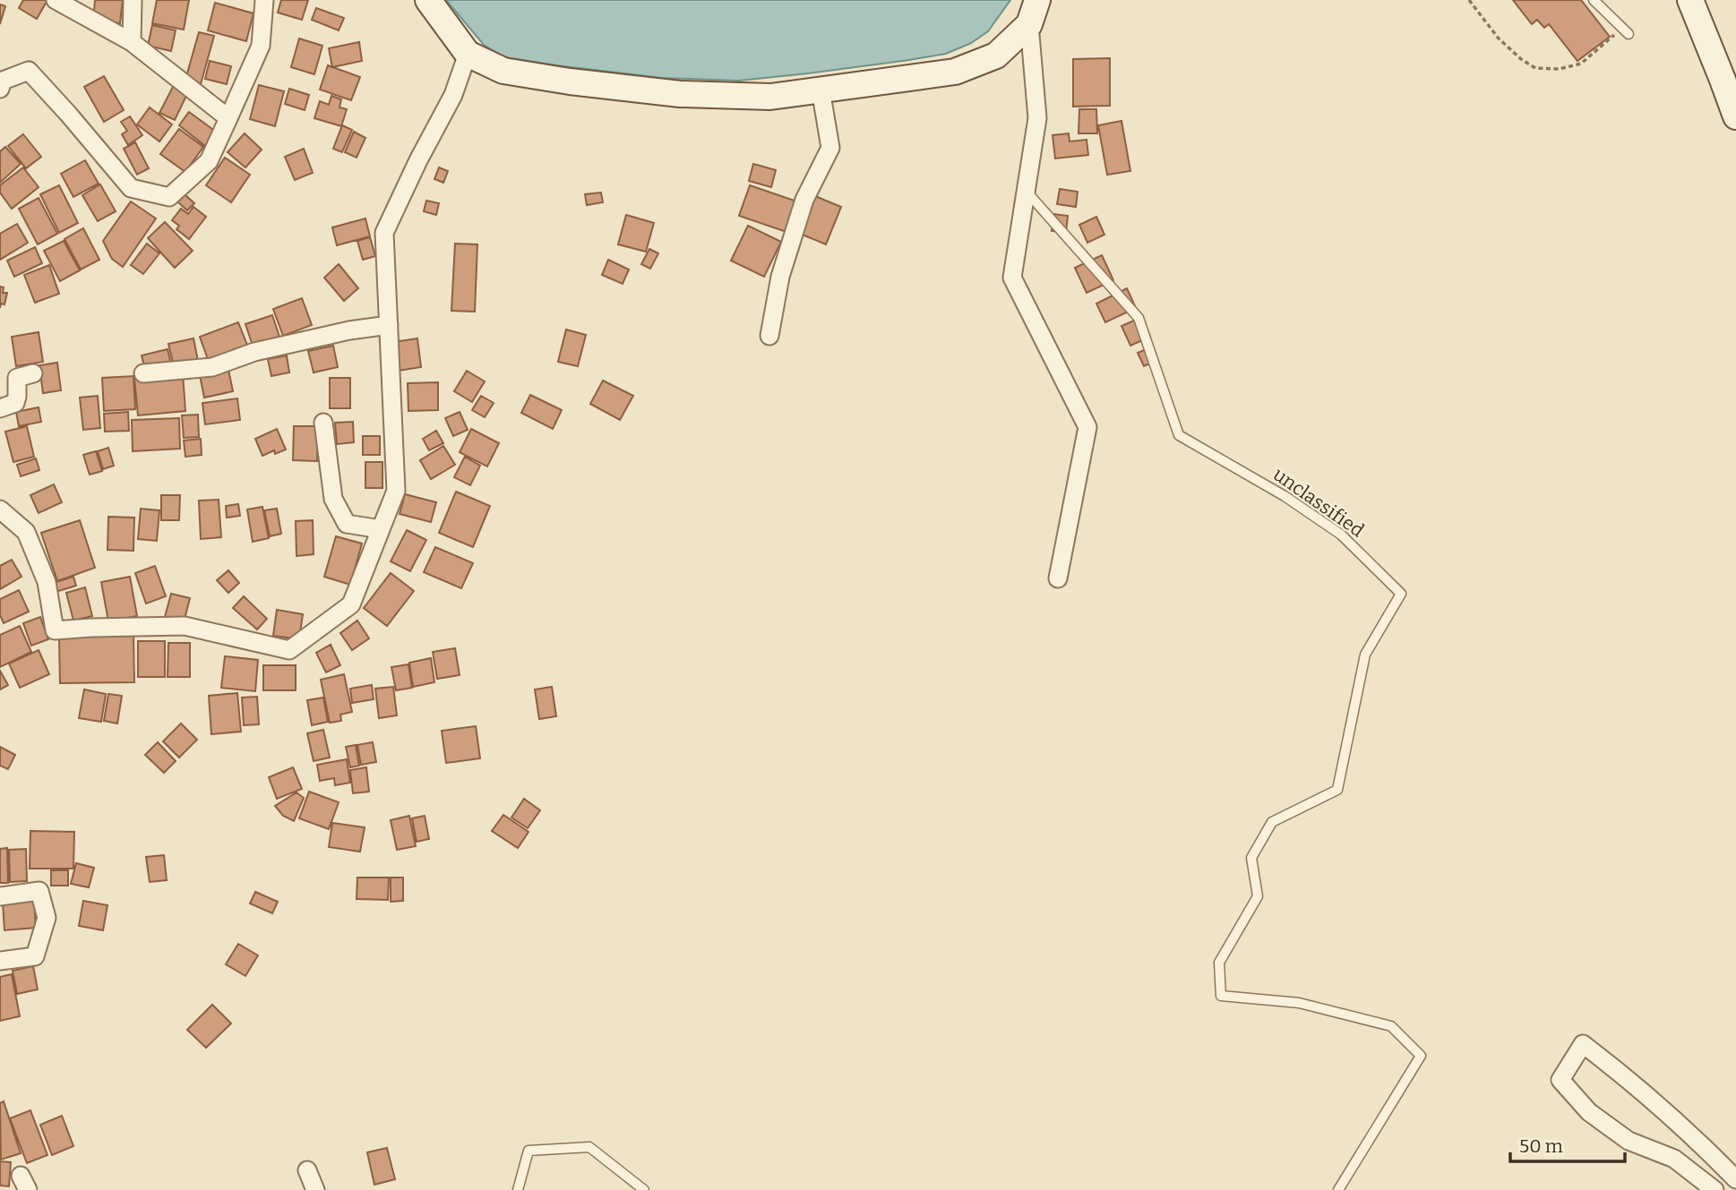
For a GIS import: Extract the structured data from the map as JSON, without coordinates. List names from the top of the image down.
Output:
{
  "streets": {
    "lane": ["unclassified"]
  },
  "scale_bar": "50 m"
}
